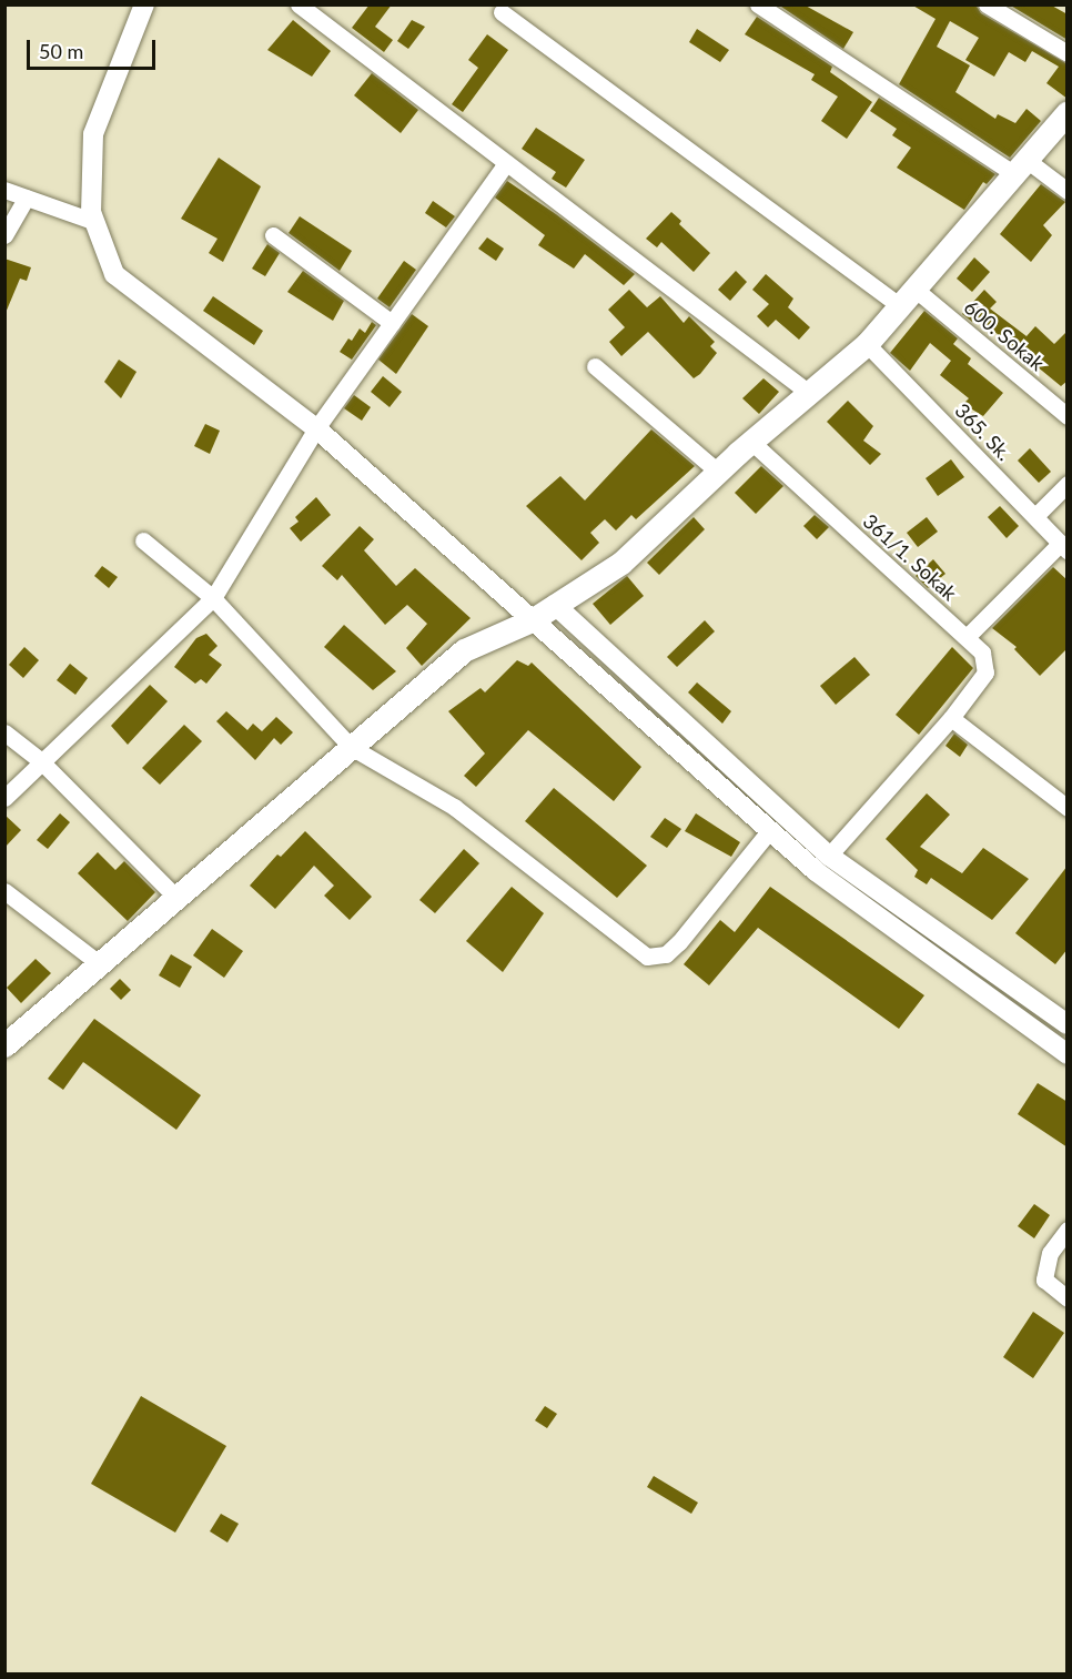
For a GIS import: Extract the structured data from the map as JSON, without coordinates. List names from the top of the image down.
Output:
{
  "streets": {
    "street": ["600. Sokak", "365. Sk.", "361/1. Sokak"]
  },
  "scale_bar": "50 m"
}
